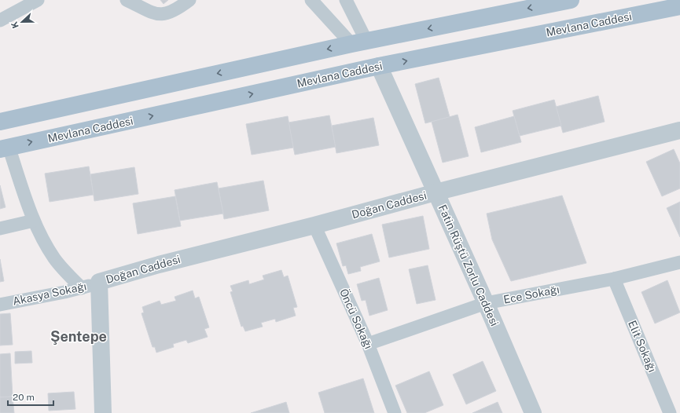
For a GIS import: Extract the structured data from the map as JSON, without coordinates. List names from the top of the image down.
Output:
{
  "streets": {
    "main road": ["Mevlana Caddesi"],
    "street": [
      "Doğan Caddesi",
      "Fatin Rüştü Zorlu Caddesi",
      "Akasya Sokağı",
      "Ece Sokağı",
      "Öncü Sokağı",
      "Elit Sokağı"
    ]
  },
  "crossings": [
    ["Mevlana Caddesi", "Fatin Rüştü Zorlu Caddesi"],
    ["Doğan Caddesi", "Fatin Rüştü Zorlu Caddesi"],
    ["Doğan Caddesi", "Akasya Sokağı"],
    ["Doğan Caddesi", "Öncü Sokağı"],
    ["Fatin Rüştü Zorlu Caddesi", "Ece Sokağı"],
    ["Ece Sokağı", "Öncü Sokağı"],
    ["Ece Sokağı", "Elit Sokağı"]
  ],
  "districts": ["Şentepe"],
  "scale_bar": "20 m",
  "north": "left"
}
